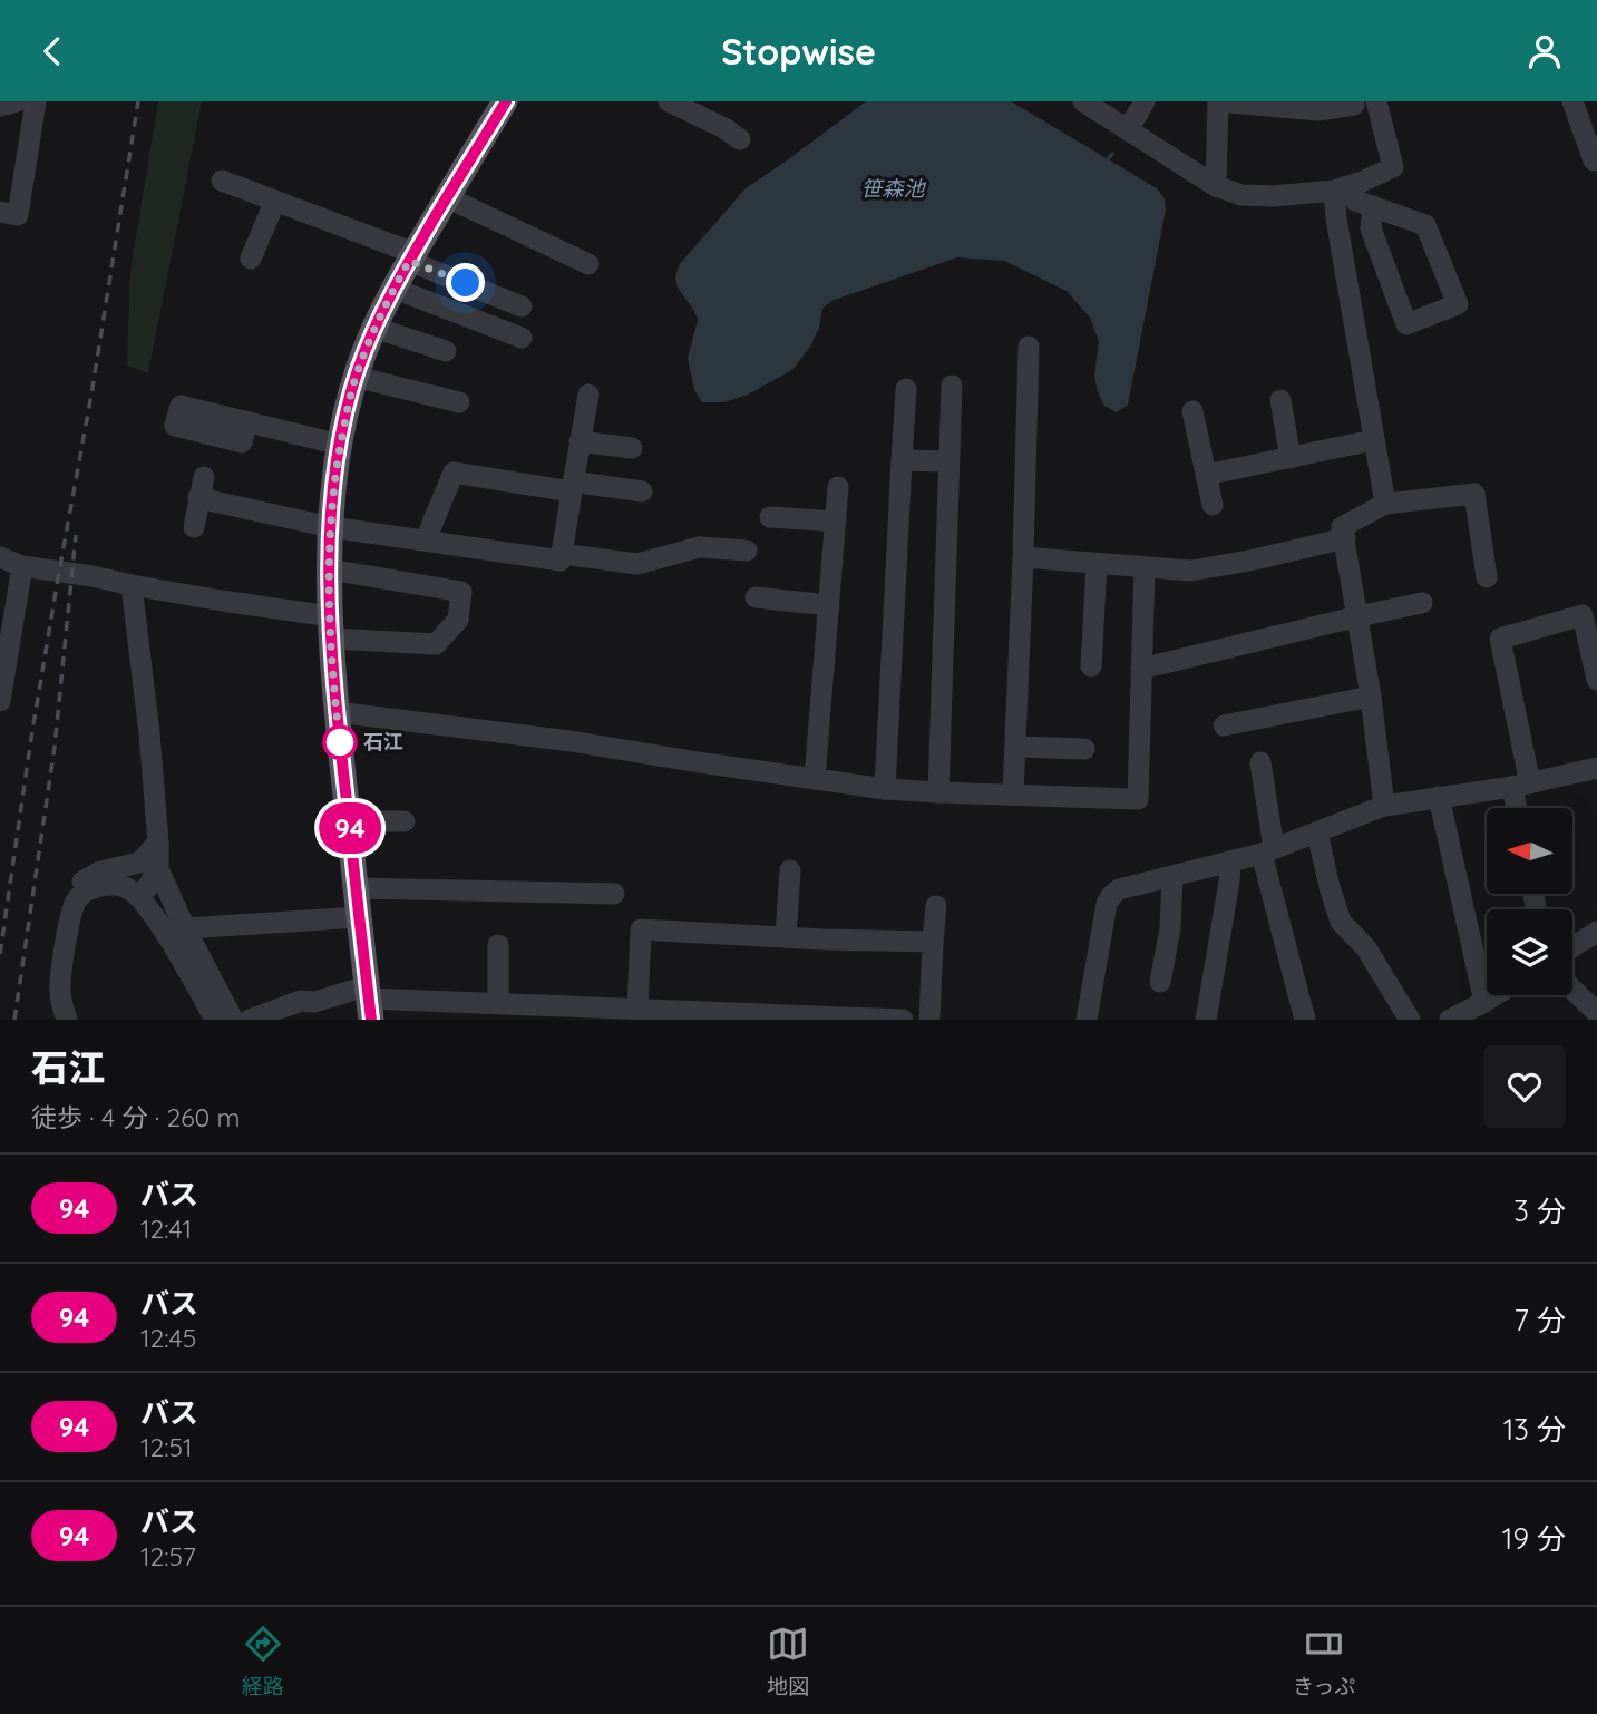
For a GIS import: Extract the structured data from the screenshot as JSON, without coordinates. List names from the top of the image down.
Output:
{
  "water": ["笹森池"],
  "places": ["石江"],
  "lines": ["bus line 94"],
  "north": "left",
  "page": {
    "header": "Stopwise",
    "on_map": "94",
    "heading": ["石江", "徒歩 · 4 分 · 260 m"],
    "list": [
      {
        "mark": "94",
        "name": "バス",
        "note": "12:41",
        "value": "3 分"
      },
      {
        "mark": "94",
        "name": "バス",
        "note": "12:45",
        "value": "7 分"
      },
      {
        "mark": "94",
        "name": "バス",
        "note": "12:51",
        "value": "13 分"
      },
      {
        "mark": "94",
        "name": "バス",
        "note": "12:57",
        "value": "19 分"
      }
    ],
    "tabs": ["経路", "地図", "きっぷ"]
  }
}
